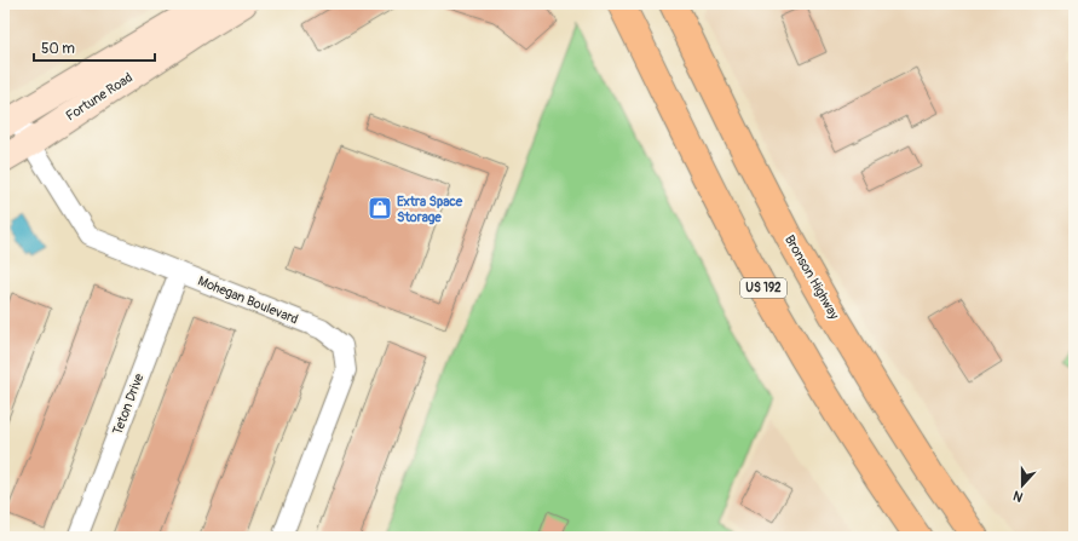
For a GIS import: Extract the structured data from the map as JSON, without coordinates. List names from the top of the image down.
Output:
{
  "streets": {
    "highway": ["Bronson Highway", "US 192"],
    "main road": ["Fortune Road"],
    "street": ["Mohegan Boulevard", "Teton Drive"]
  },
  "crossings": [
    ["Fortune Road", "Mohegan Boulevard"],
    ["Mohegan Boulevard", "Teton Drive"]
  ],
  "places": {
    "shop": ["Extra Space Storage"]
  },
  "scale_bar": "50 m",
  "north": "bottom"
}
